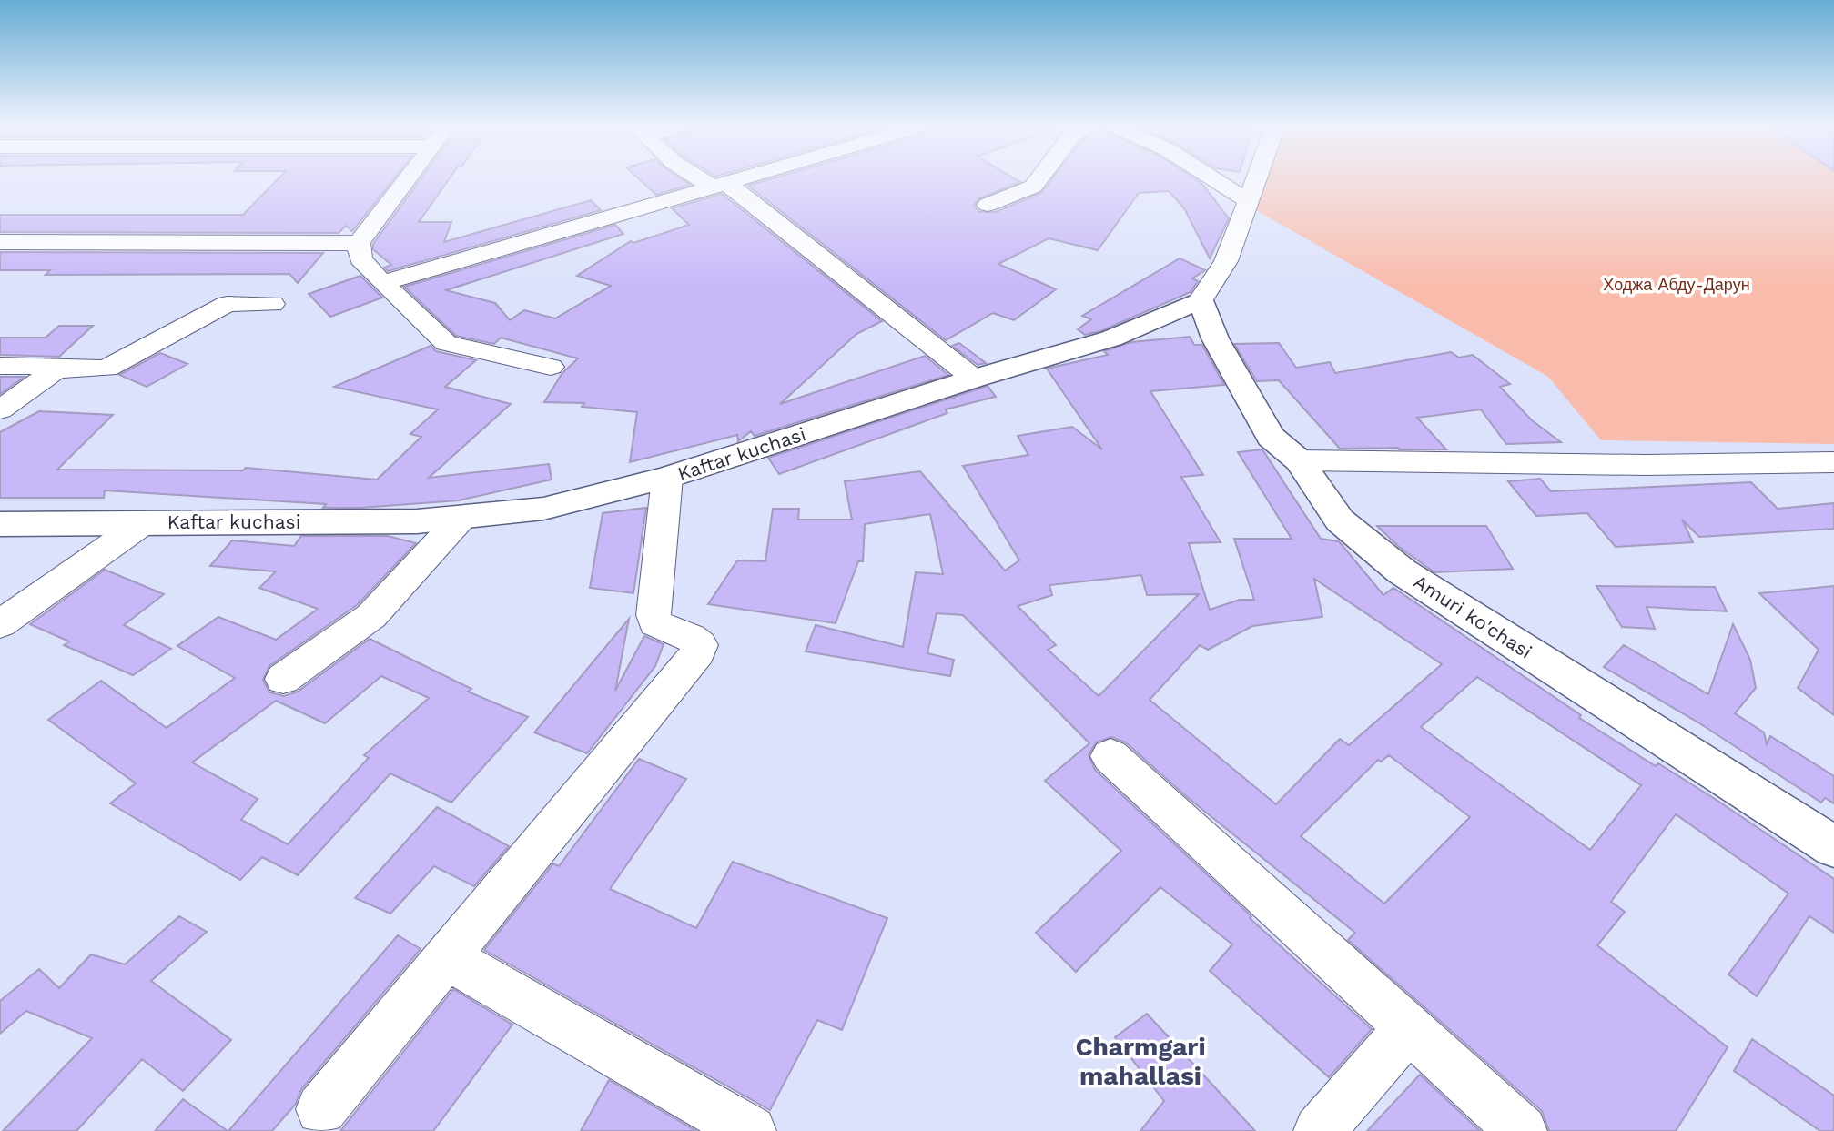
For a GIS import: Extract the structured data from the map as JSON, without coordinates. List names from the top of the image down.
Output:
{
  "streets": {
    "street": ["Kaftar kuchasi", "Amuri ko'chasi"]
  },
  "crossings": [
    ["Kaftar kuchasi", "Amuri ko'chasi"]
  ],
  "districts": ["Charmgari mahallasi"],
  "parks": ["Ходжа Абду-Дарун"]
}
